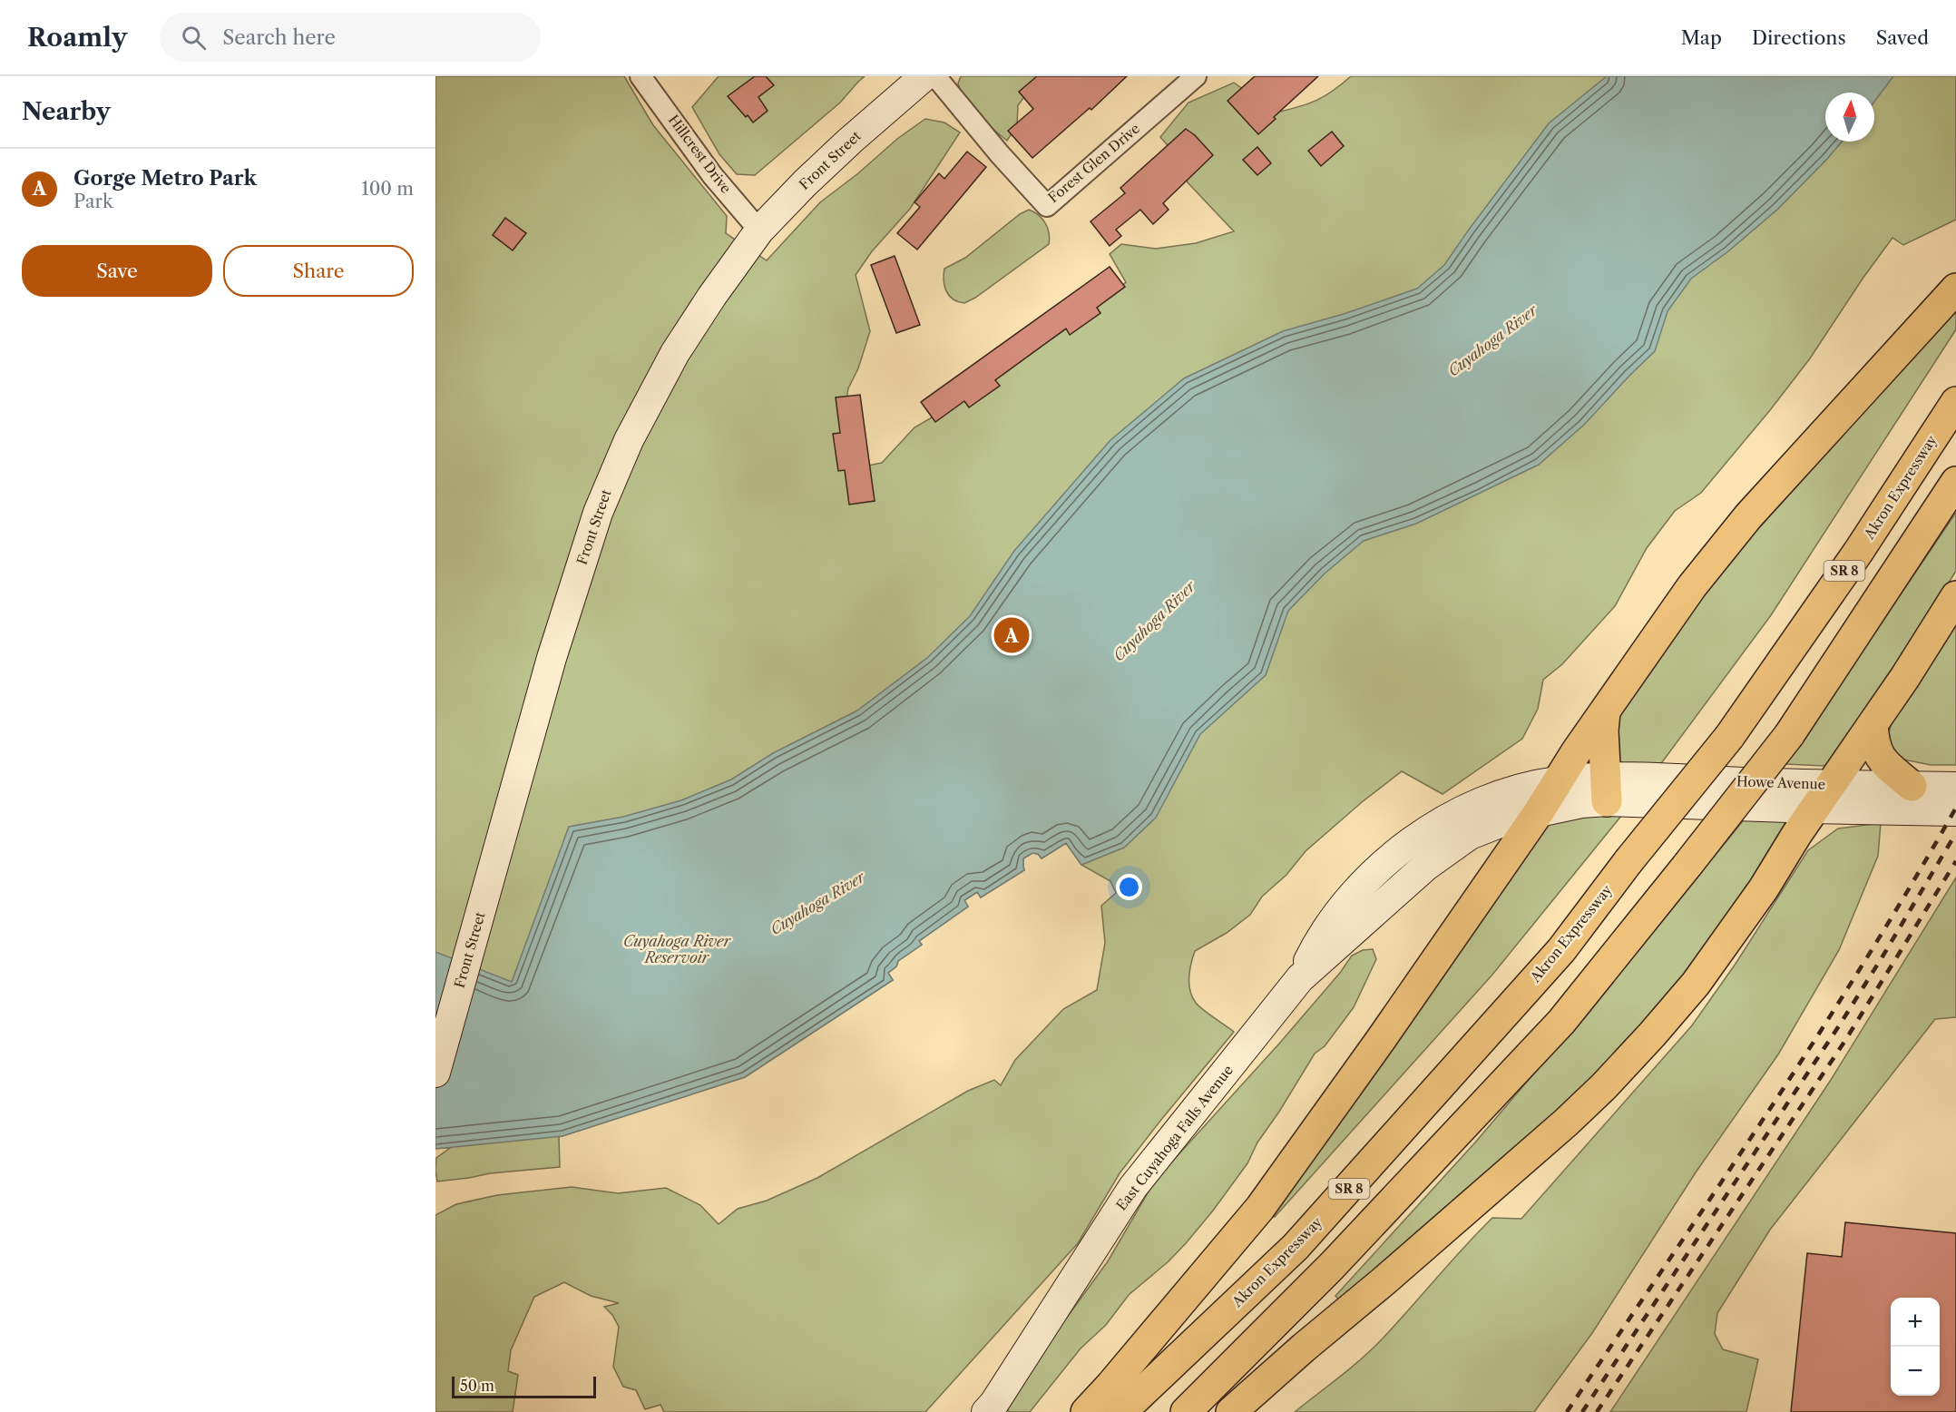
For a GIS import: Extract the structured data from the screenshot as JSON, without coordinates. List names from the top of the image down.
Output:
{
  "streets": {
    "highway": ["Akron Expressway", "SR 8"],
    "street": [
      "Hillcrest Drive",
      "Front Street",
      "Forest Glen Drive",
      "Howe Avenue",
      "East Cuyahoga Falls Avenue"
    ]
  },
  "crossings": [
    ["Hillcrest Drive", "Front Street"],
    ["Howe Avenue", "East Cuyahoga Falls Avenue"]
  ],
  "water": ["Cuyahoga River", "Cuyahoga River Reservoir"],
  "scale_bar": "50 m",
  "north": "top",
  "page": {
    "header": "Roamly",
    "search": "Search here",
    "nav": ["Map", "Directions", "Saved"],
    "heading": "Nearby",
    "list": [
      {
        "mark": "A",
        "name": "Gorge Metro Park",
        "note": "Park",
        "value": "100 m"
      }
    ],
    "buttons": ["Save", "Share"],
    "pins": "A",
    "map_buttons": ["+", "−"],
    "scale": "50 m"
  }
}
